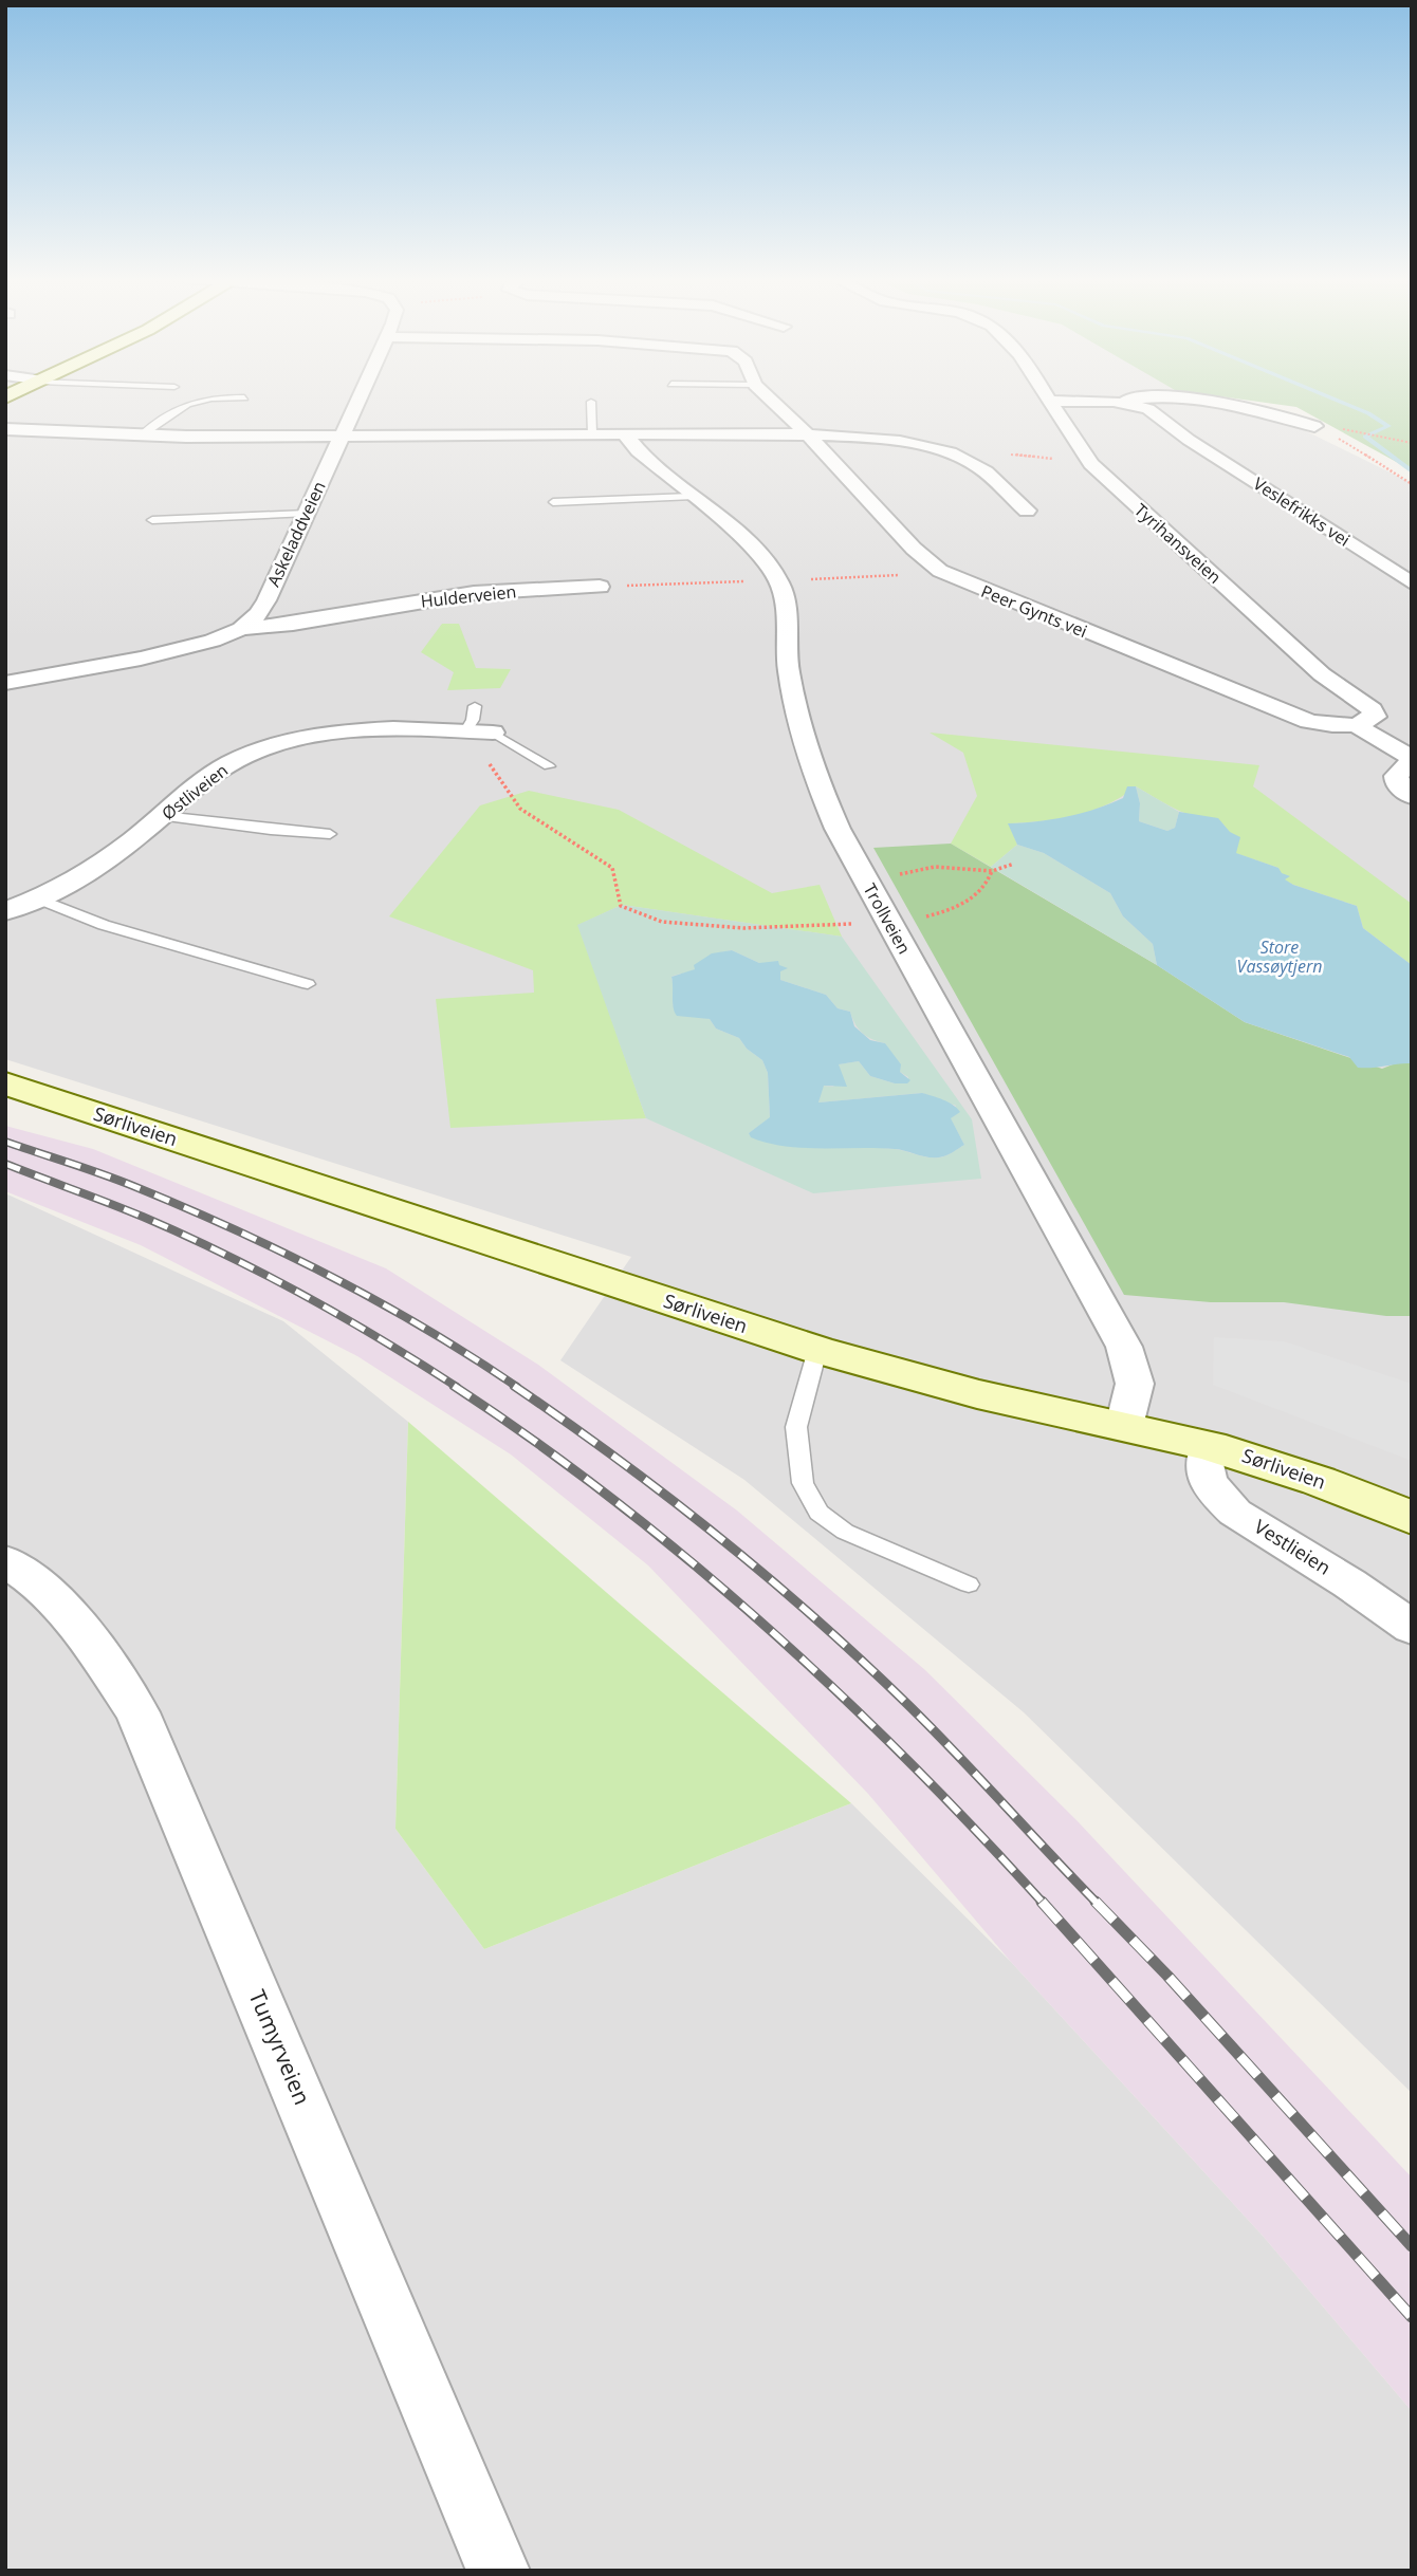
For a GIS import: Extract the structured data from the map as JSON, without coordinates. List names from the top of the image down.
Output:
{
  "streets": {
    "street": [
      "Veslefrikks vei",
      "Askeladdveien",
      "Tyrihansveien",
      "Hulderveien",
      "Peer Gynts vei",
      "Østliveien",
      "Trollveien",
      "Sørliveien",
      "Vestlieien",
      "Tumyrveien"
    ]
  },
  "crossings": [
    ["Veslefrikks vei", "Tyrihansveien"],
    ["Askeladdveien", "Hulderveien"],
    ["Tyrihansveien", "Peer Gynts vei"],
    ["Trollveien", "Sørliveien"],
    ["Sørliveien", "Vestlieien"]
  ],
  "water": ["Store Vassøytjern"]
}
